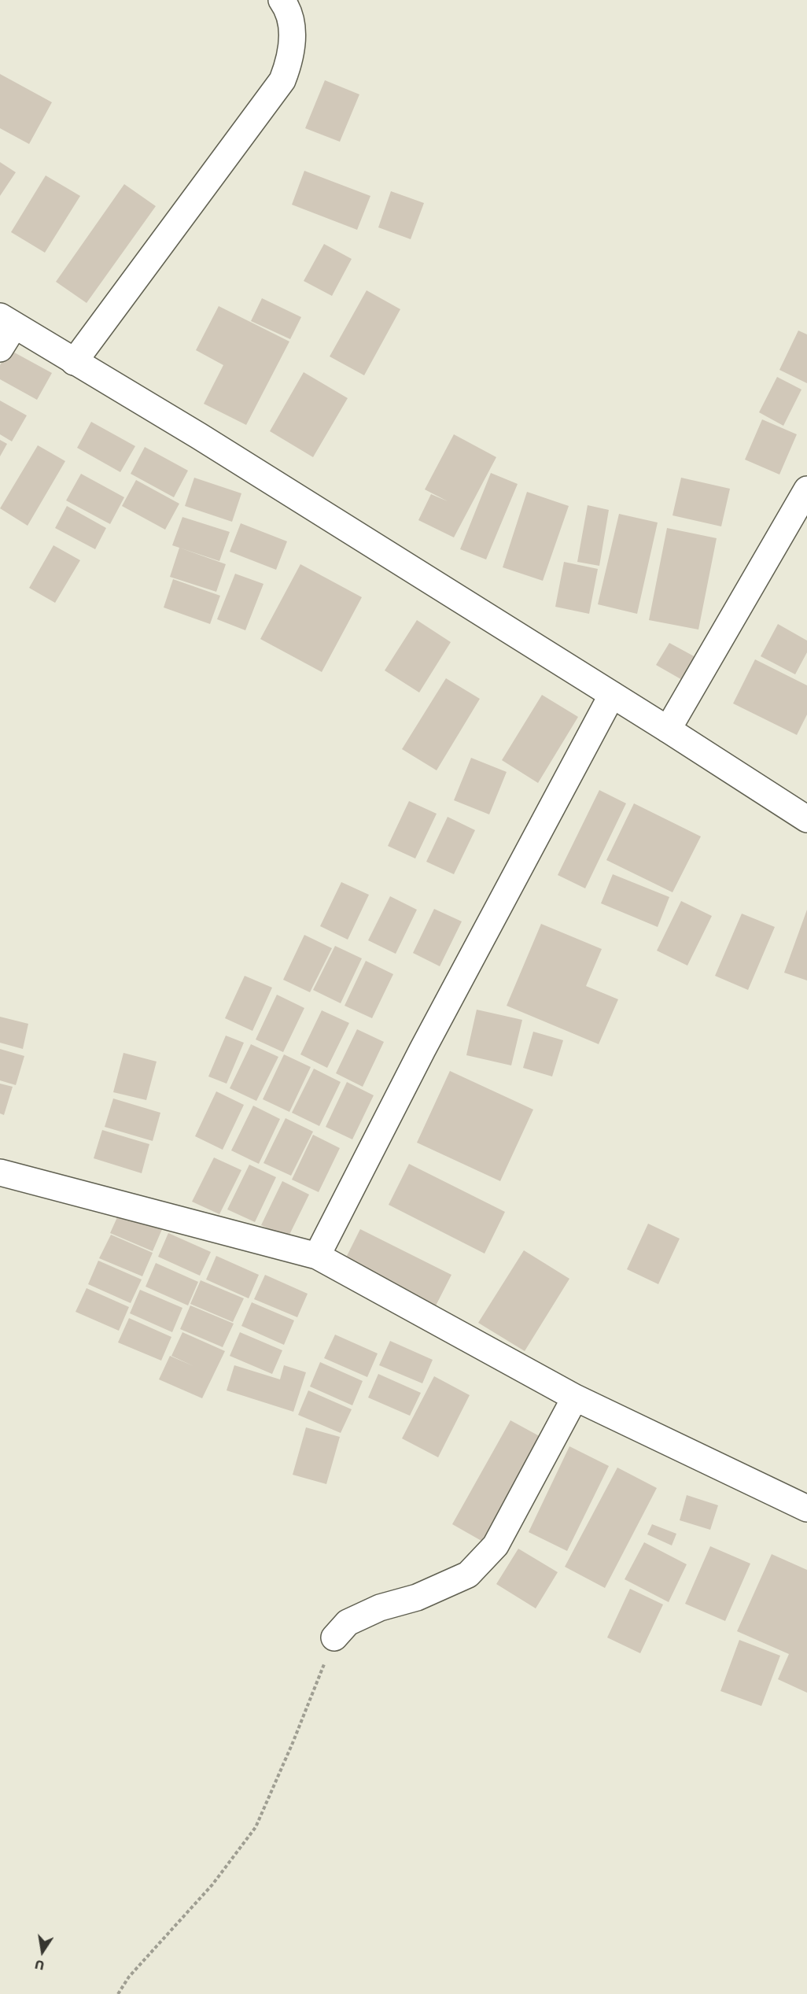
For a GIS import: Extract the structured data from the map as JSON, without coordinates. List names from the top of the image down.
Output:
{
  "north": "bottom"
}
